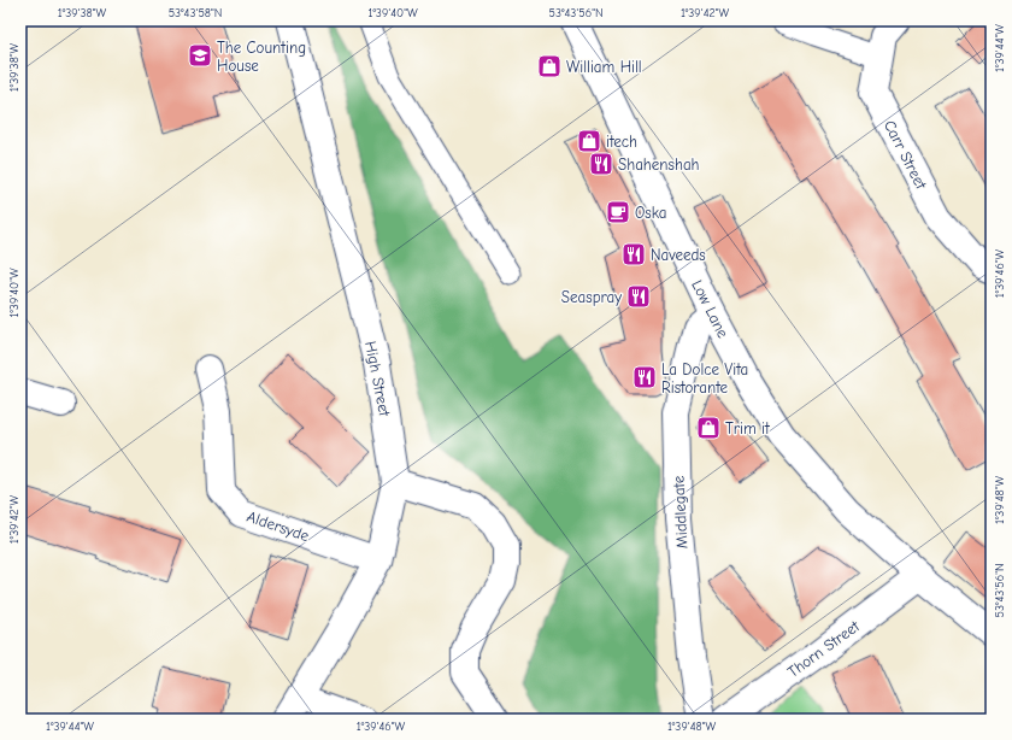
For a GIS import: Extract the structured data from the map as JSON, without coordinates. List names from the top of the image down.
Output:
{
  "streets": {
    "street": [
      "Carr Street",
      "Low Lane",
      "High Street",
      "Middlegate",
      "Aldersyde",
      "Thorn Street"
    ]
  },
  "crossings": [
    ["Low Lane", "Middlegate"],
    ["Low Lane", "Thorn Street"],
    ["High Street", "Aldersyde"]
  ],
  "places": {
    "school or university": ["The Counting House"],
    "shop": ["William Hill", "itech", "Trim it"],
    "restaurant": [
      "Shahenshah",
      "Naveeds",
      "Seaspray",
      "La Dolce Vita Ristorante"
    ],
    "cafe": ["Oska"]
  },
  "coordinates": [
    "1°39'38\"W",
    "53°43'58\"N",
    "1°39'40\"W",
    "53°43'56\"N",
    "1°39'42\"W",
    "1°39'44\"W",
    "1°39'46\"W",
    "1°39'48\"W"
  ]
}
